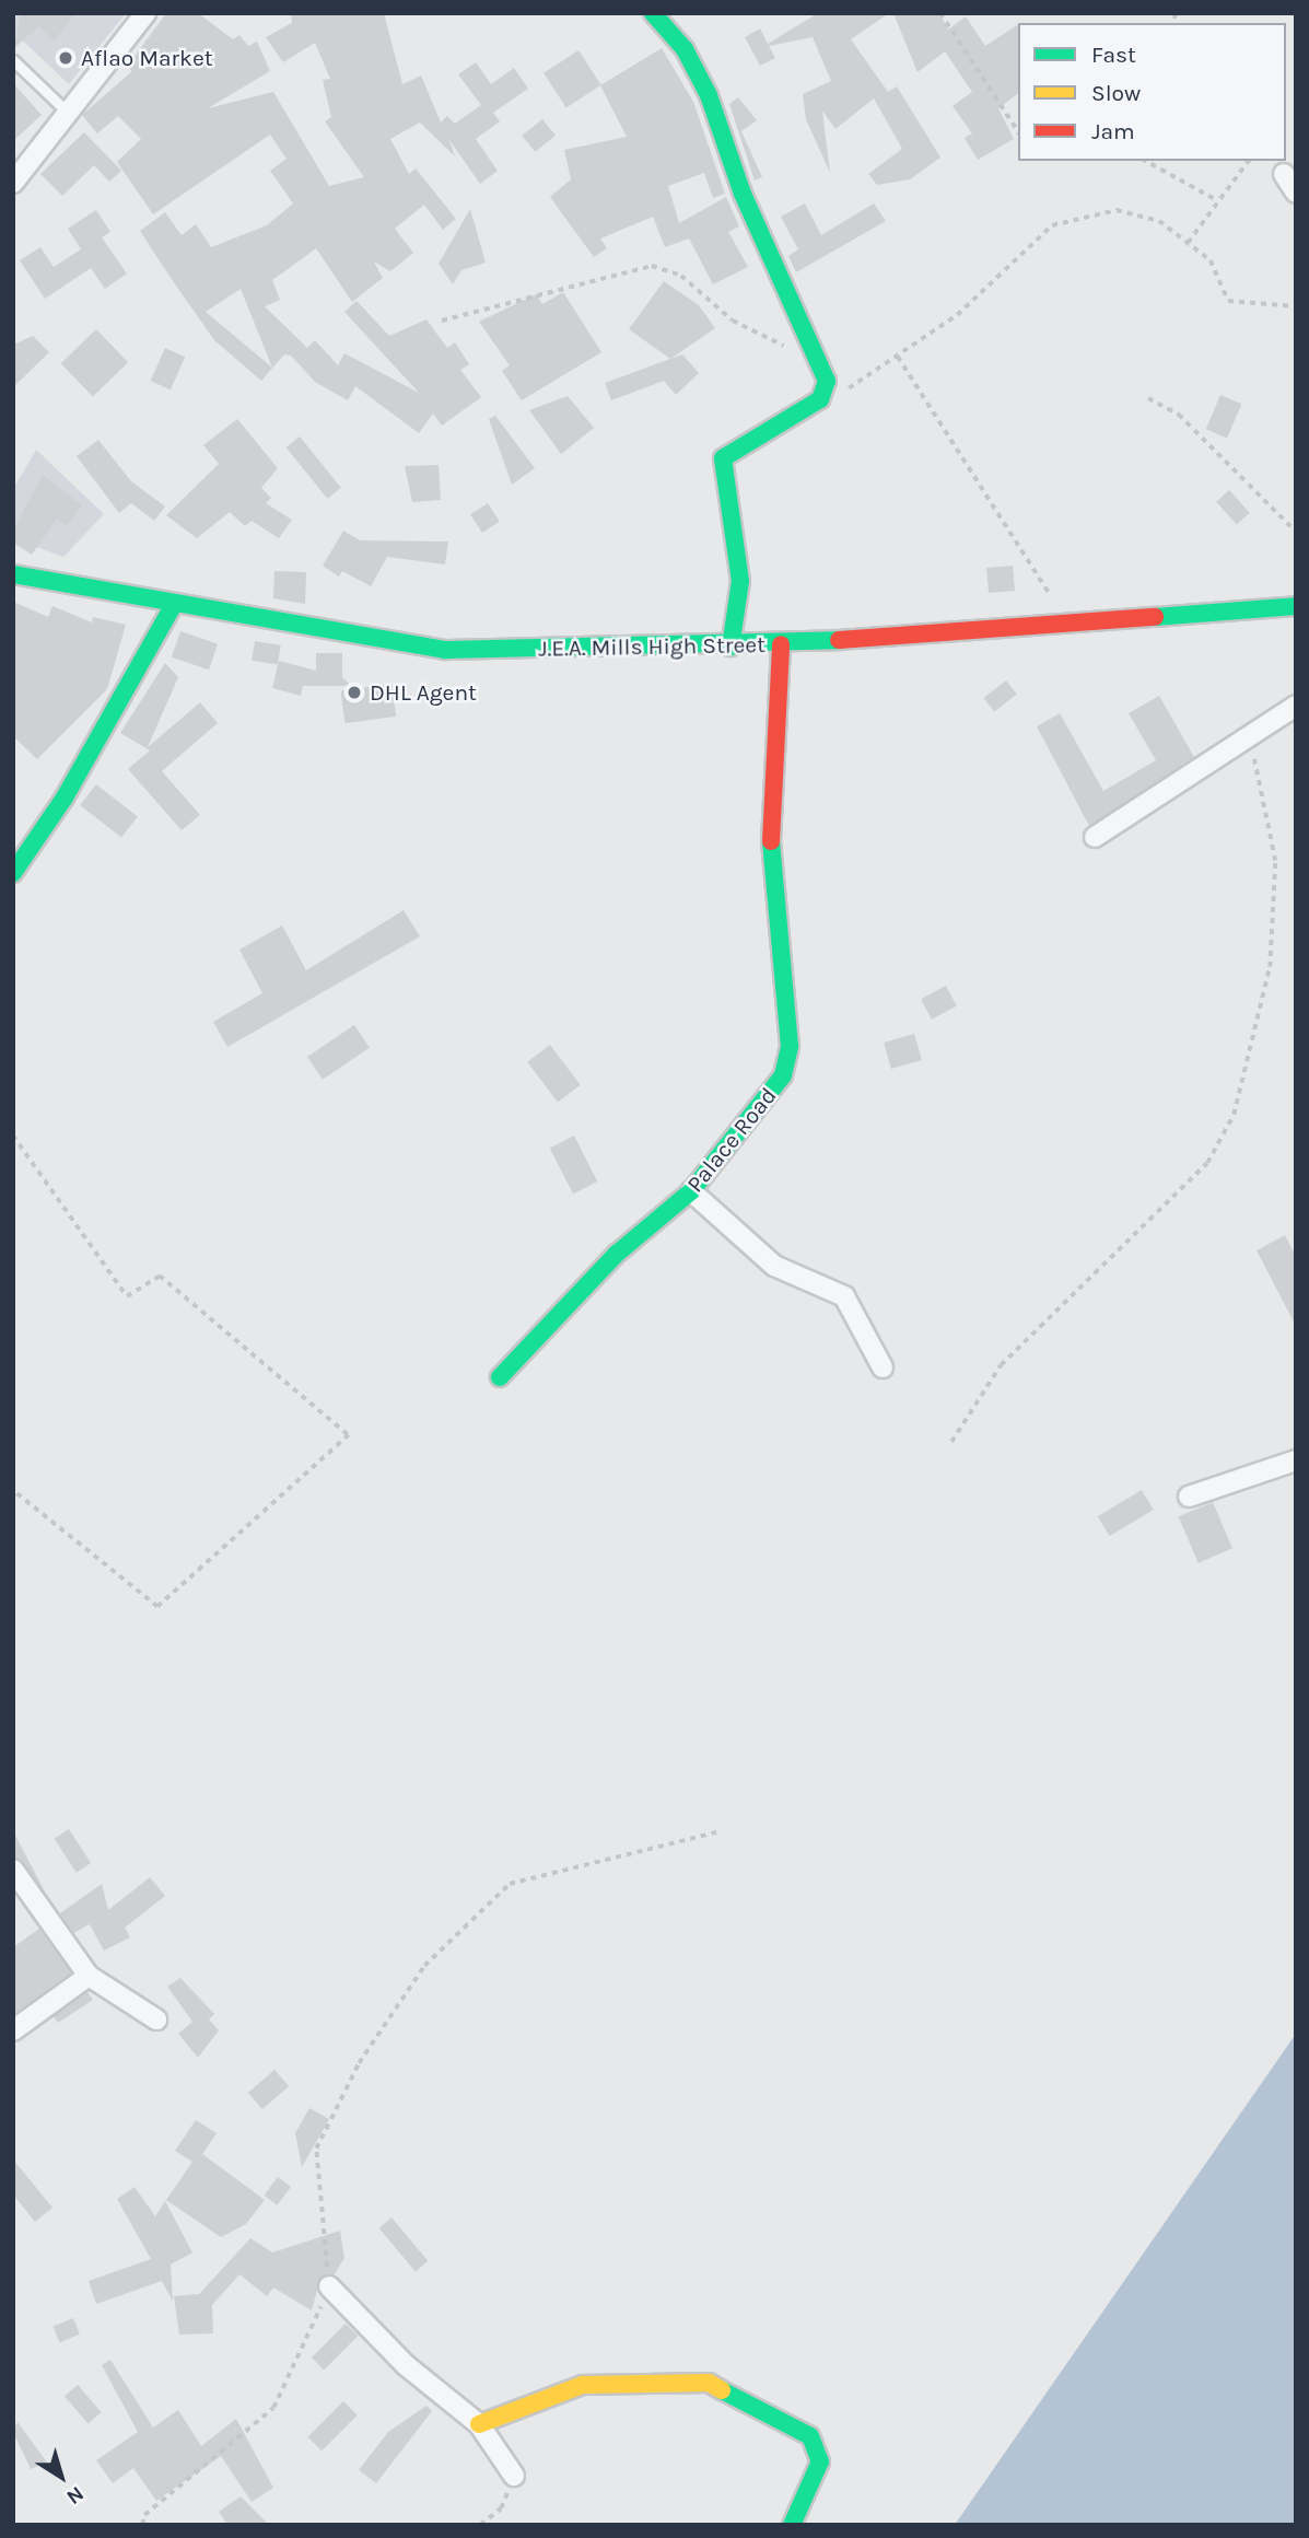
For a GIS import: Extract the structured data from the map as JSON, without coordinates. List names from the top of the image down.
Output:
{
  "streets": {
    "main road": ["J.E.A. Mills High Street", "Palace Road"]
  },
  "crossings": [
    ["J.E.A. Mills High Street", "Palace Road"]
  ],
  "places": ["Aflao Market", "DHL Agent"],
  "legend": ["Fast", "Slow", "Jam"],
  "north": "bottom right"
}
